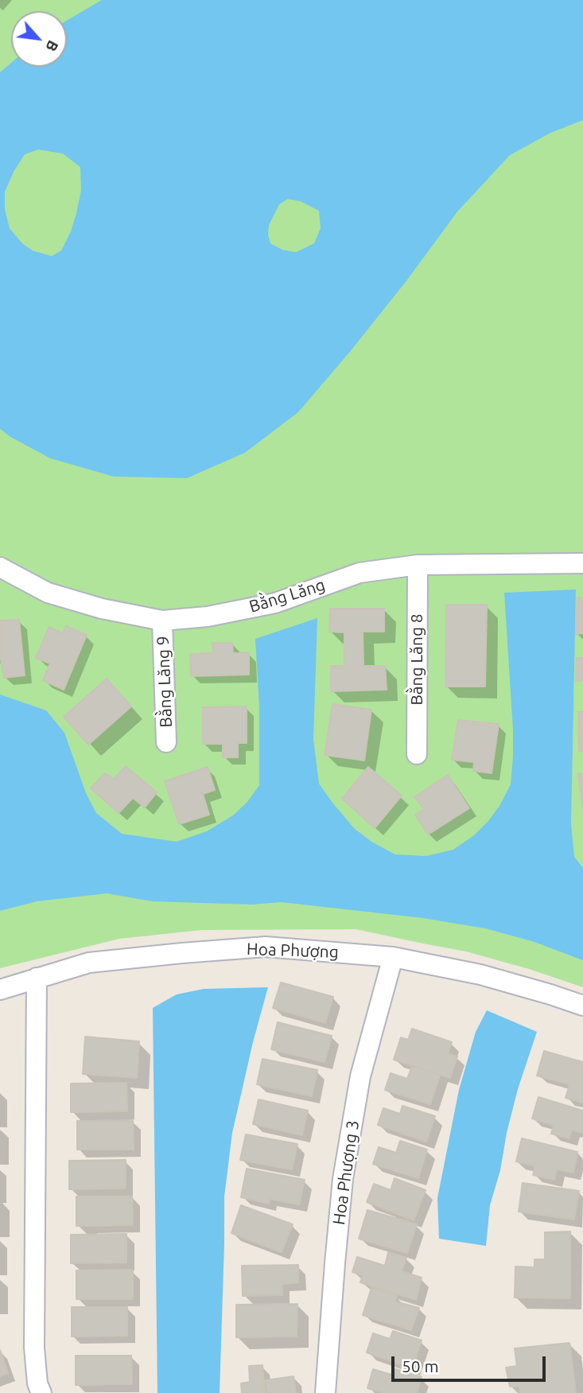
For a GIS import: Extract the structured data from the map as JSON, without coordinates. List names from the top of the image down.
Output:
{
  "streets": {
    "street": [
      "Bằng Lăng",
      "Bằng Lăng 8",
      "Bằng Lăng 9",
      "Hoa Phượng",
      "Hoa Phượng 3"
    ]
  },
  "crossings": [
    ["Bằng Lăng", "Bằng Lăng 8"],
    ["Bằng Lăng", "Bằng Lăng 9"],
    ["Hoa Phượng", "Hoa Phượng 3"]
  ],
  "scale_bar": "50 m",
  "north": "bottom right"
}
